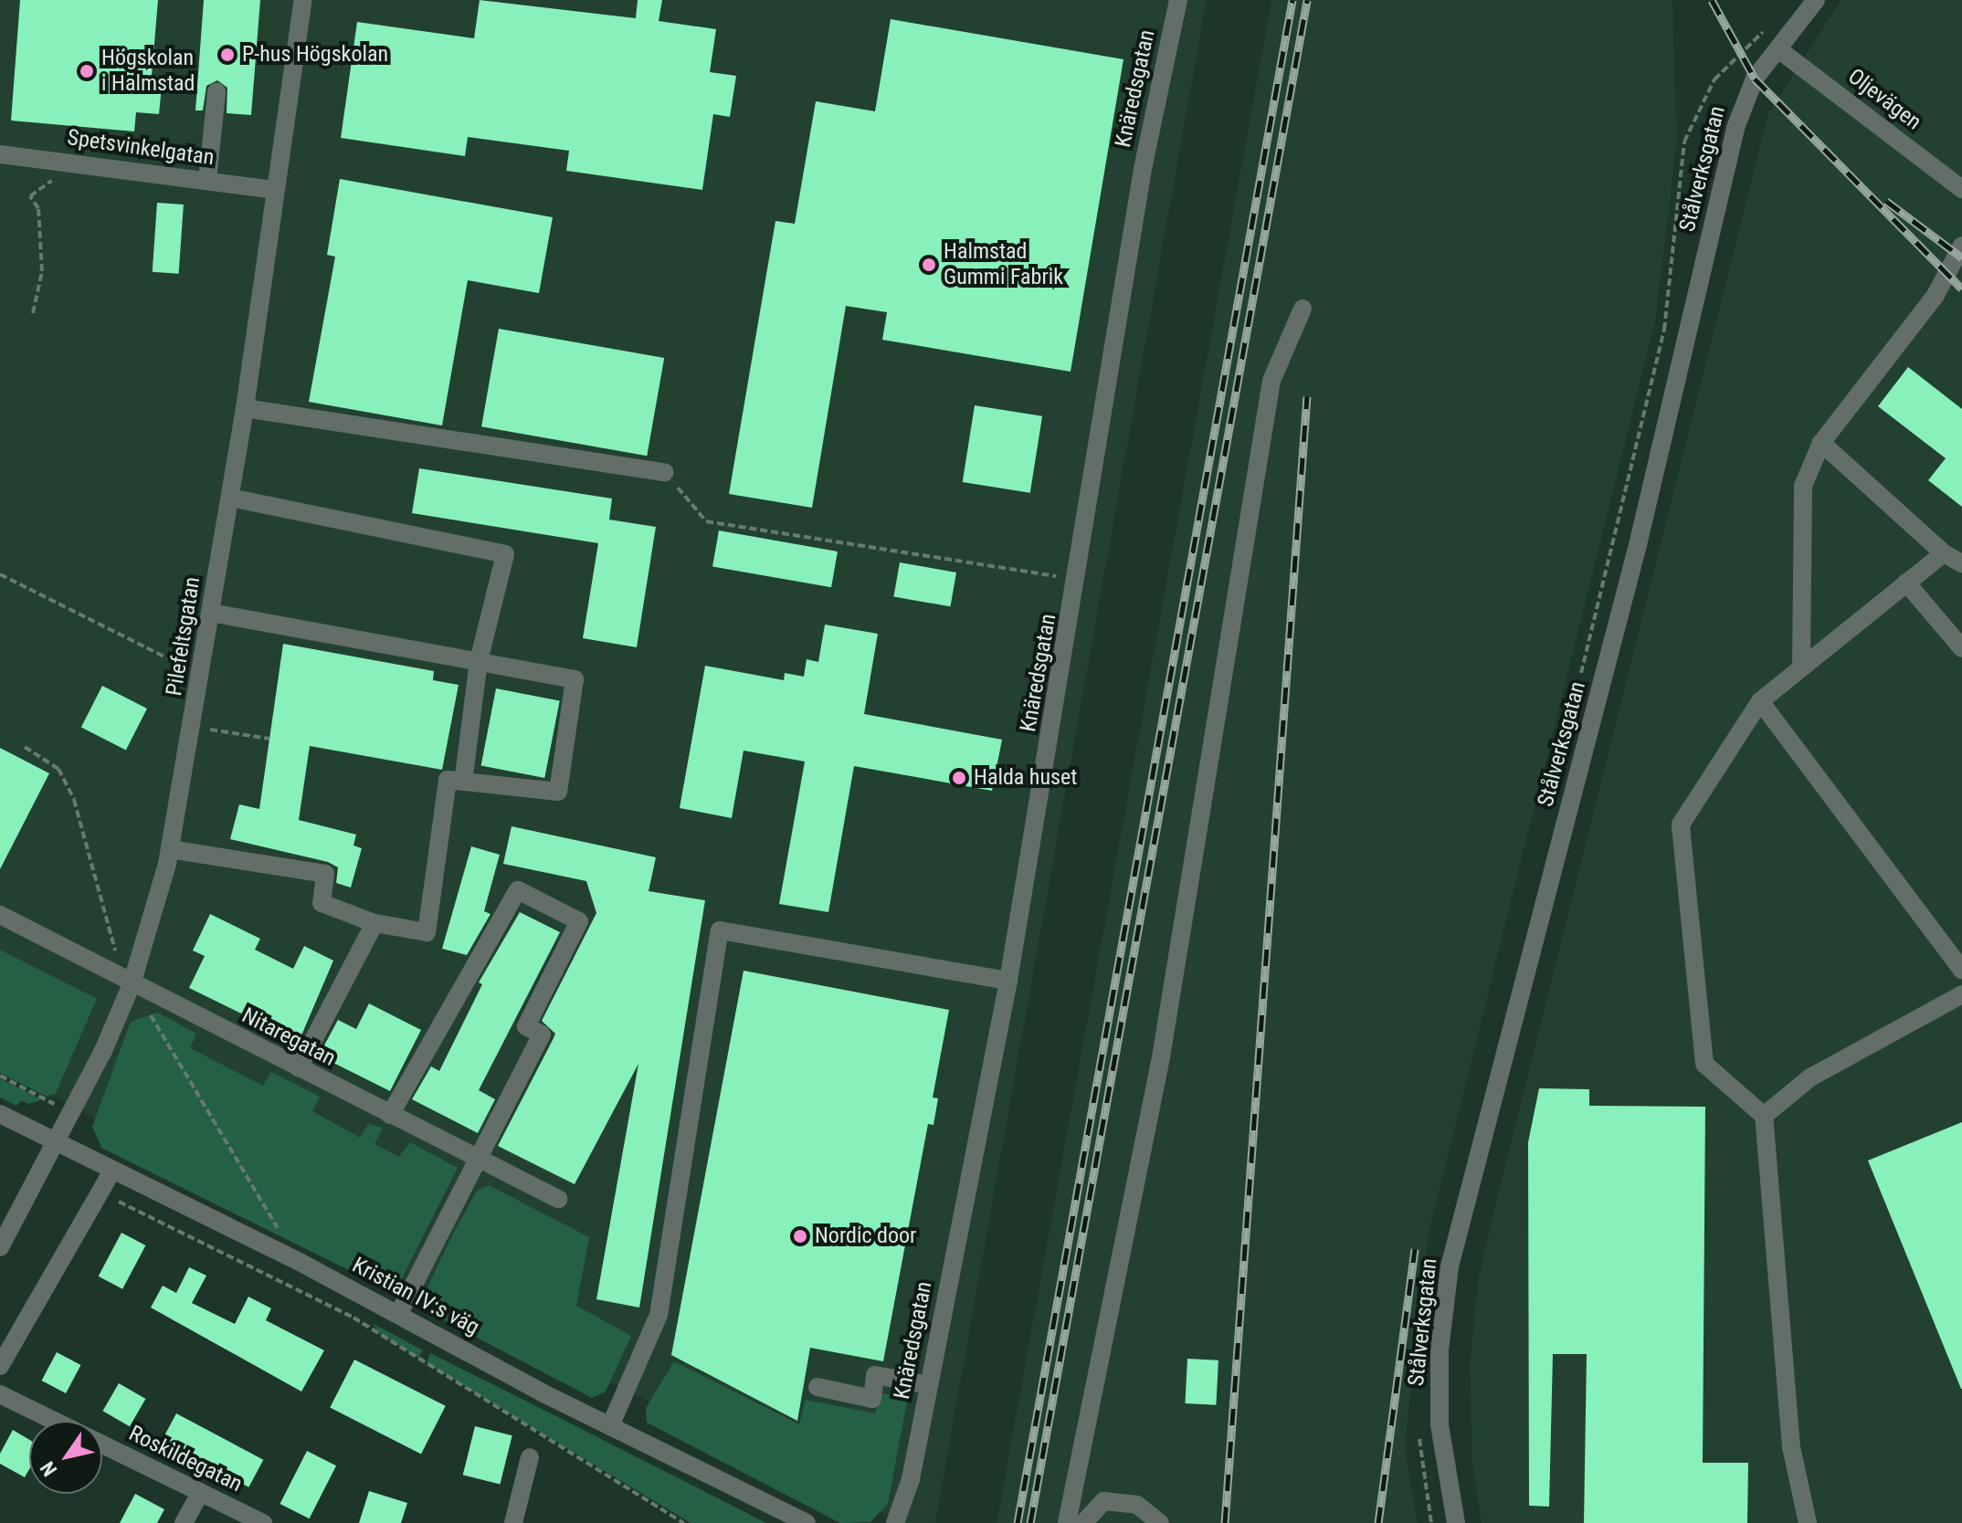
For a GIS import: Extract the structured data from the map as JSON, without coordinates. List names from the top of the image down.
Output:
{
  "streets": {
    "street": [
      "Knäredsgatan",
      "Oljevägen",
      "Spetsvinkelgatan",
      "Stålverksgatan",
      "Pilefeltsgatan",
      "Nitaregatan",
      "Kristian IV:s väg",
      "Roskildegatan"
    ]
  },
  "crossings": [
    ["Oljevägen", "Stålverksgatan"],
    ["Spetsvinkelgatan", "Pilefeltsgatan"],
    ["Pilefeltsgatan", "Nitaregatan"],
    ["Pilefeltsgatan", "Kristian IV:s väg"]
  ],
  "places": [
    "P-hus Högskolan",
    "Högskolan i Halmstad",
    "Halmstad Gummi Fabrik",
    "Halda huset",
    "Nordic door"
  ],
  "north": "bottom left"
}
